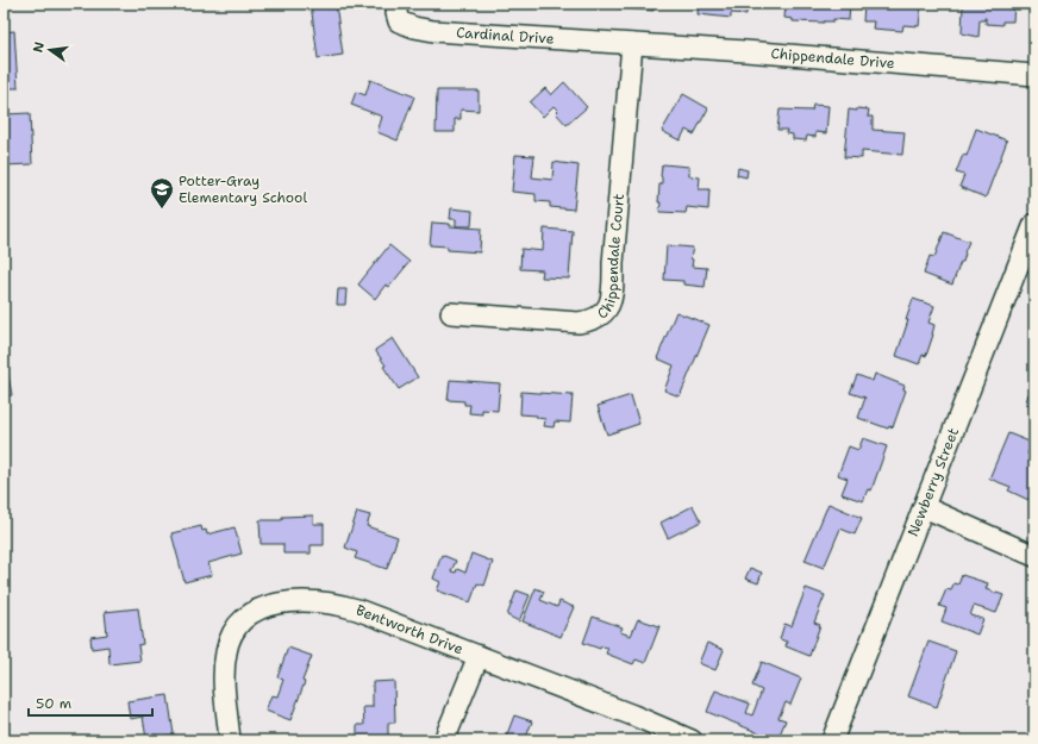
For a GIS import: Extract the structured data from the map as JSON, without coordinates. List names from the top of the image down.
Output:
{
  "streets": {
    "street": [
      "Cardinal Drive",
      "Chippendale Drive",
      "Chippendale Court",
      "Newberry Street",
      "Bentworth Drive"
    ]
  },
  "crossings": [
    ["Cardinal Drive", "Chippendale Drive"],
    ["Cardinal Drive", "Chippendale Court"],
    ["Chippendale Drive", "Chippendale Court"]
  ],
  "places": {
    "school or university": ["Potter-Gray Elementary School"]
  },
  "scale_bar": "50 m",
  "north": "left"
}
